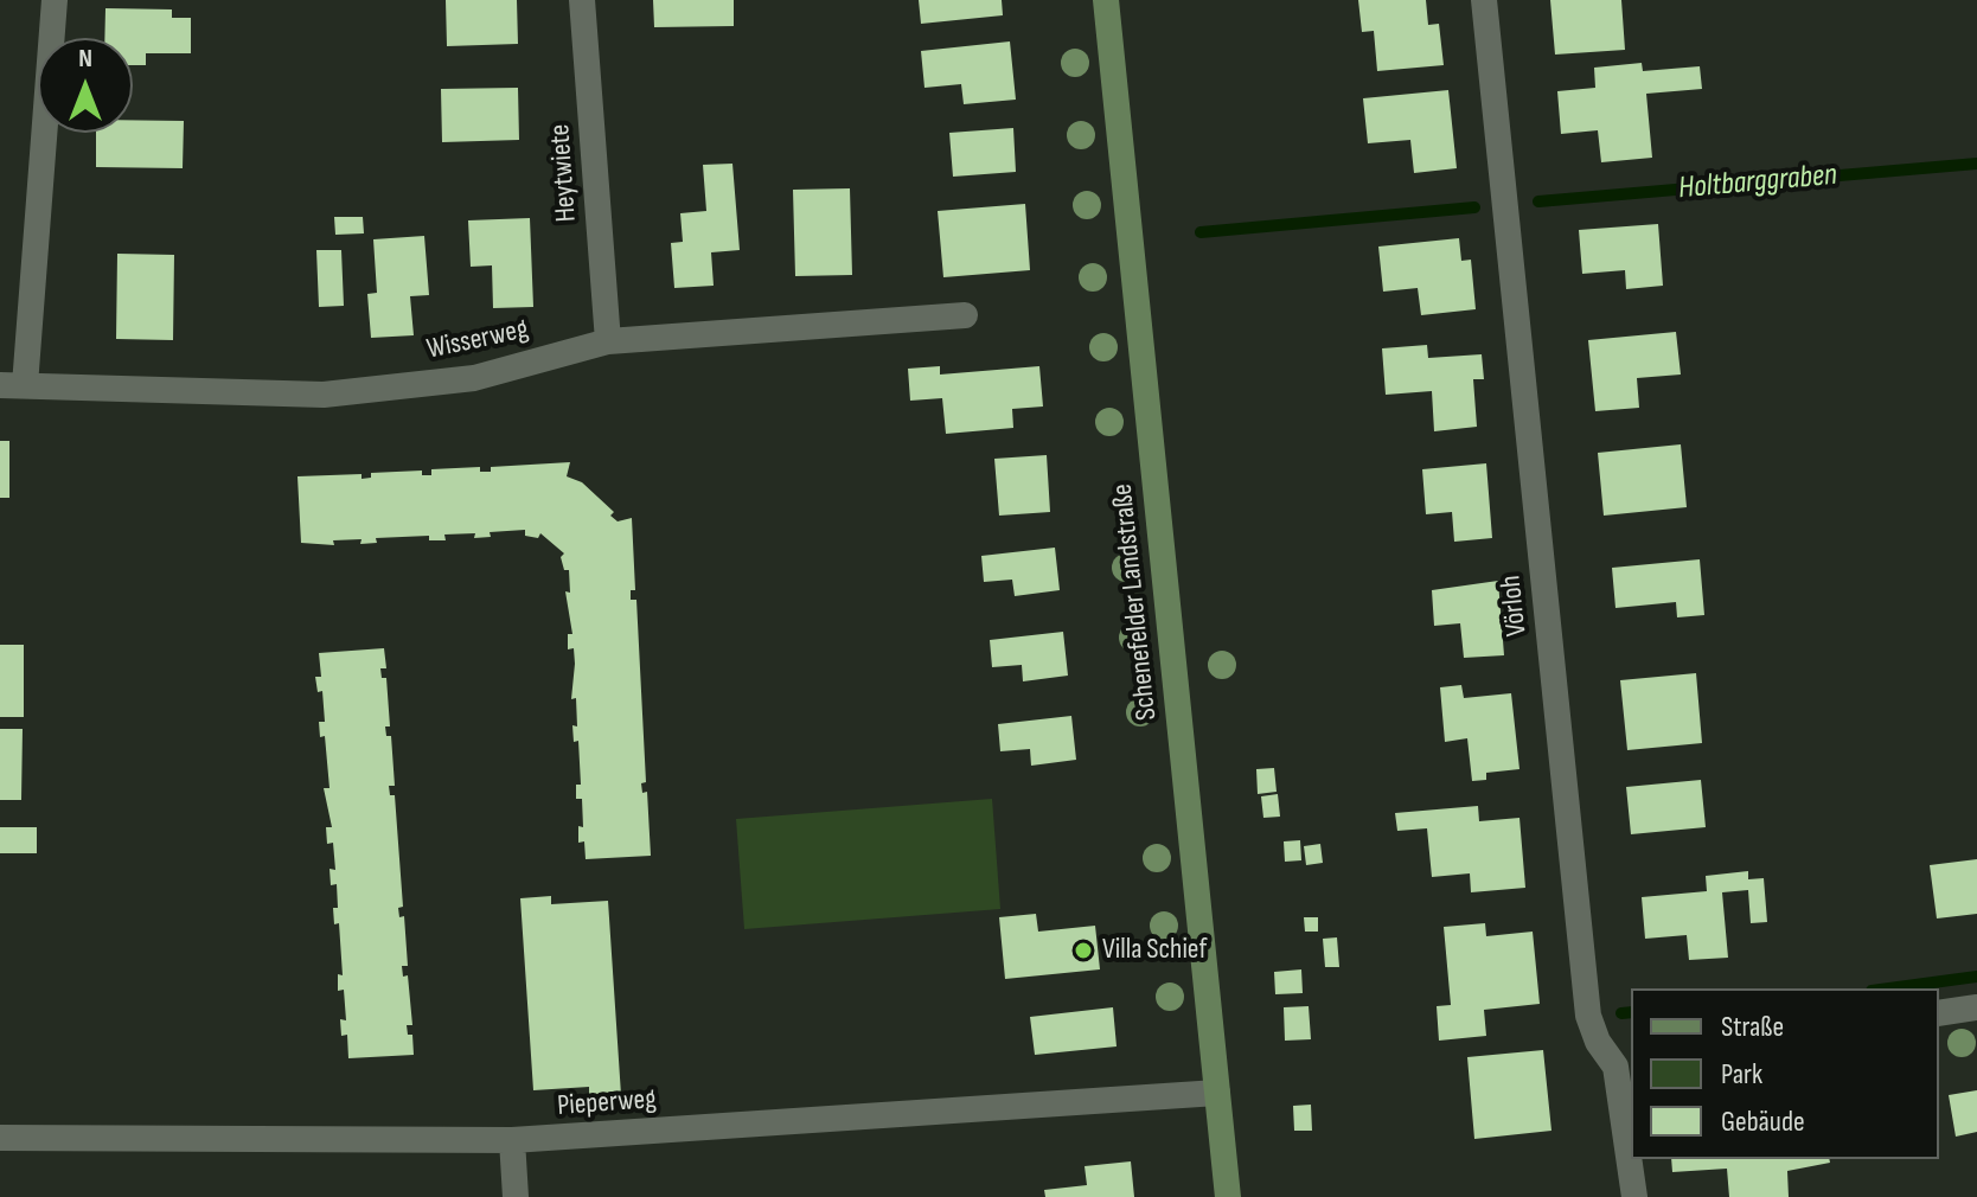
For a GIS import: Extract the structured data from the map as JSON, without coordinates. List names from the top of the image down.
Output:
{
  "streets": {
    "main road": ["Schenefelder Landstraße"],
    "street": [
      "Heytwiete",
      "Wisserweg",
      "Vörloh",
      "Pieperweg"
    ]
  },
  "crossings": [
    ["Heytwiete", "Wisserweg"],
    ["Schenefelder Landstraße", "Pieperweg"]
  ],
  "water": ["Holtbarggraben"],
  "places": ["Villa Schief"],
  "legend": ["Straße", "Park", "Gebäude"],
  "north": "top"
}
